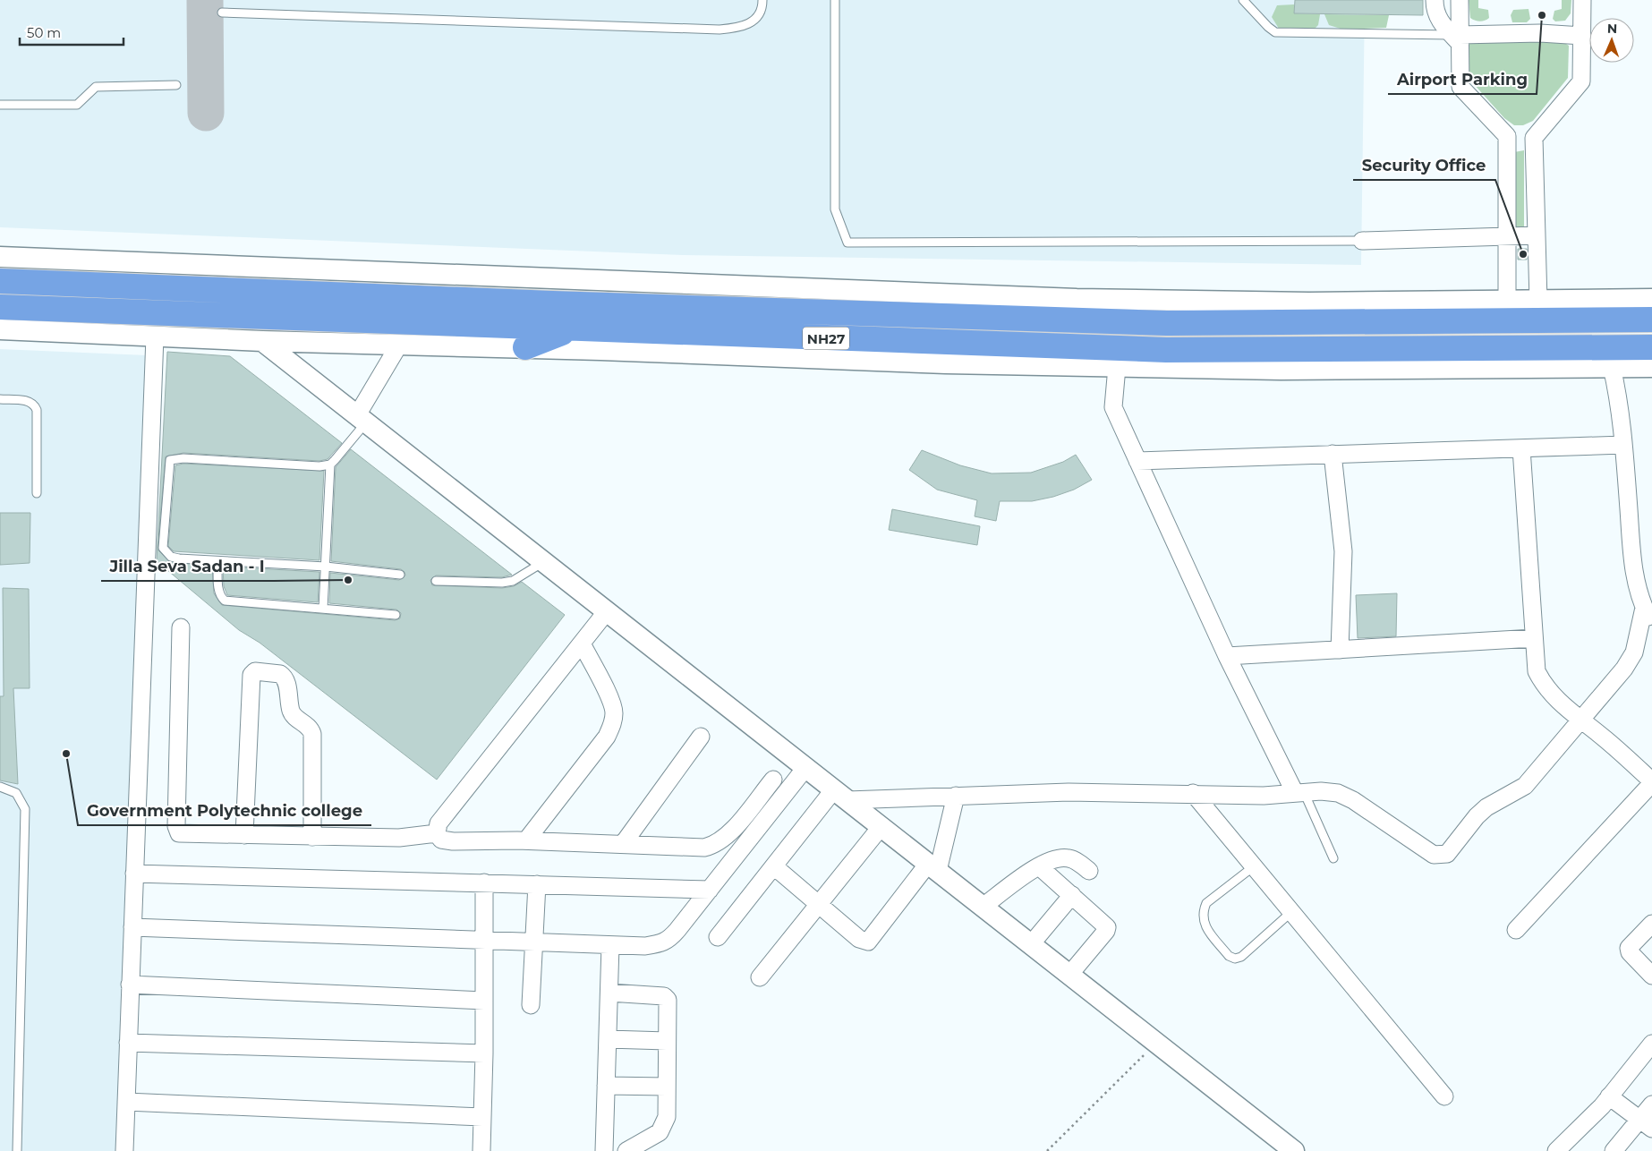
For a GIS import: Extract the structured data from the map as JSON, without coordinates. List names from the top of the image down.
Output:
{
  "streets": {
    "highway": ["NH27"]
  },
  "places": [
    "Airport Parking",
    "Security Office",
    "Jilla Seva Sadan - I",
    "Government Polytechnic college"
  ],
  "scale_bar": "50 m",
  "north": "top"
}
